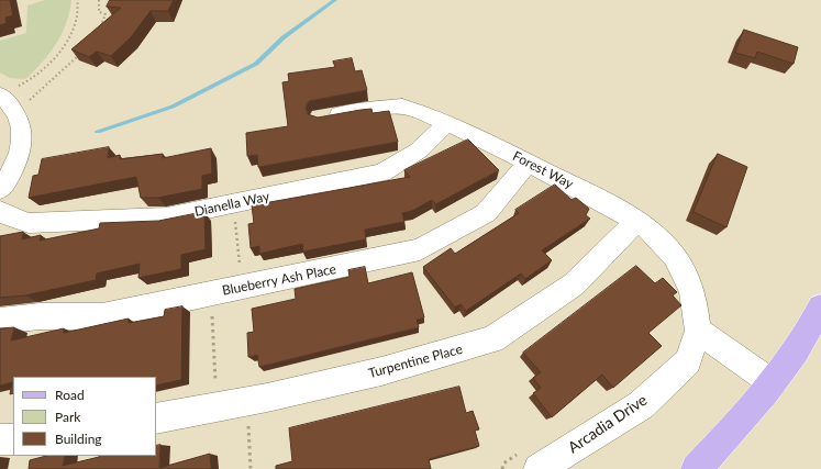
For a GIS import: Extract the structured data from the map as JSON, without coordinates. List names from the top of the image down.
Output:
{
  "streets": {
    "street": [
      "Forest Way",
      "Dianella Way",
      "Blueberry Ash Place",
      "Turpentine Place",
      "Arcadia Drive"
    ]
  },
  "crossings": [
    ["Forest Way", "Dianella Way"],
    ["Forest Way", "Blueberry Ash Place"],
    ["Forest Way", "Turpentine Place"],
    ["Forest Way", "Arcadia Drive"]
  ],
  "legend": ["Road", "Park", "Building"]
}
